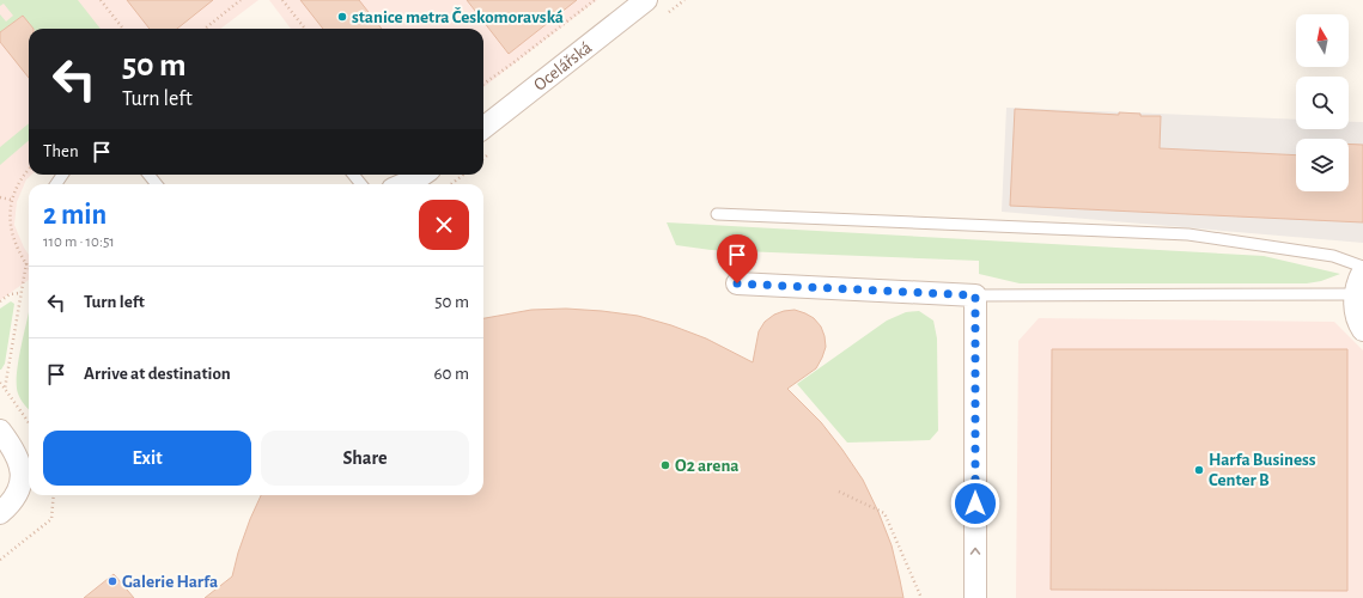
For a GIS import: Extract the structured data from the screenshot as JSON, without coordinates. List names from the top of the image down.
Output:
{
  "streets": {
    "street": ["Ocelářská"]
  },
  "places": [
    "stanice metra Českomoravská",
    "O2 arena",
    "Harfa Business Center B",
    "Galerie Harfa"
  ],
  "north": "top",
  "page": {
    "turn": ["50 m", "Turn left"],
    "then": "Then",
    "heading": ["2 min", "110 m · 10:51"],
    "list": [
      {
        "name": "Turn left",
        "value": "50 m"
      },
      {
        "name": "Arrive at destination",
        "value": "60 m"
      }
    ],
    "buttons": ["Exit", "Share"]
  }
}
